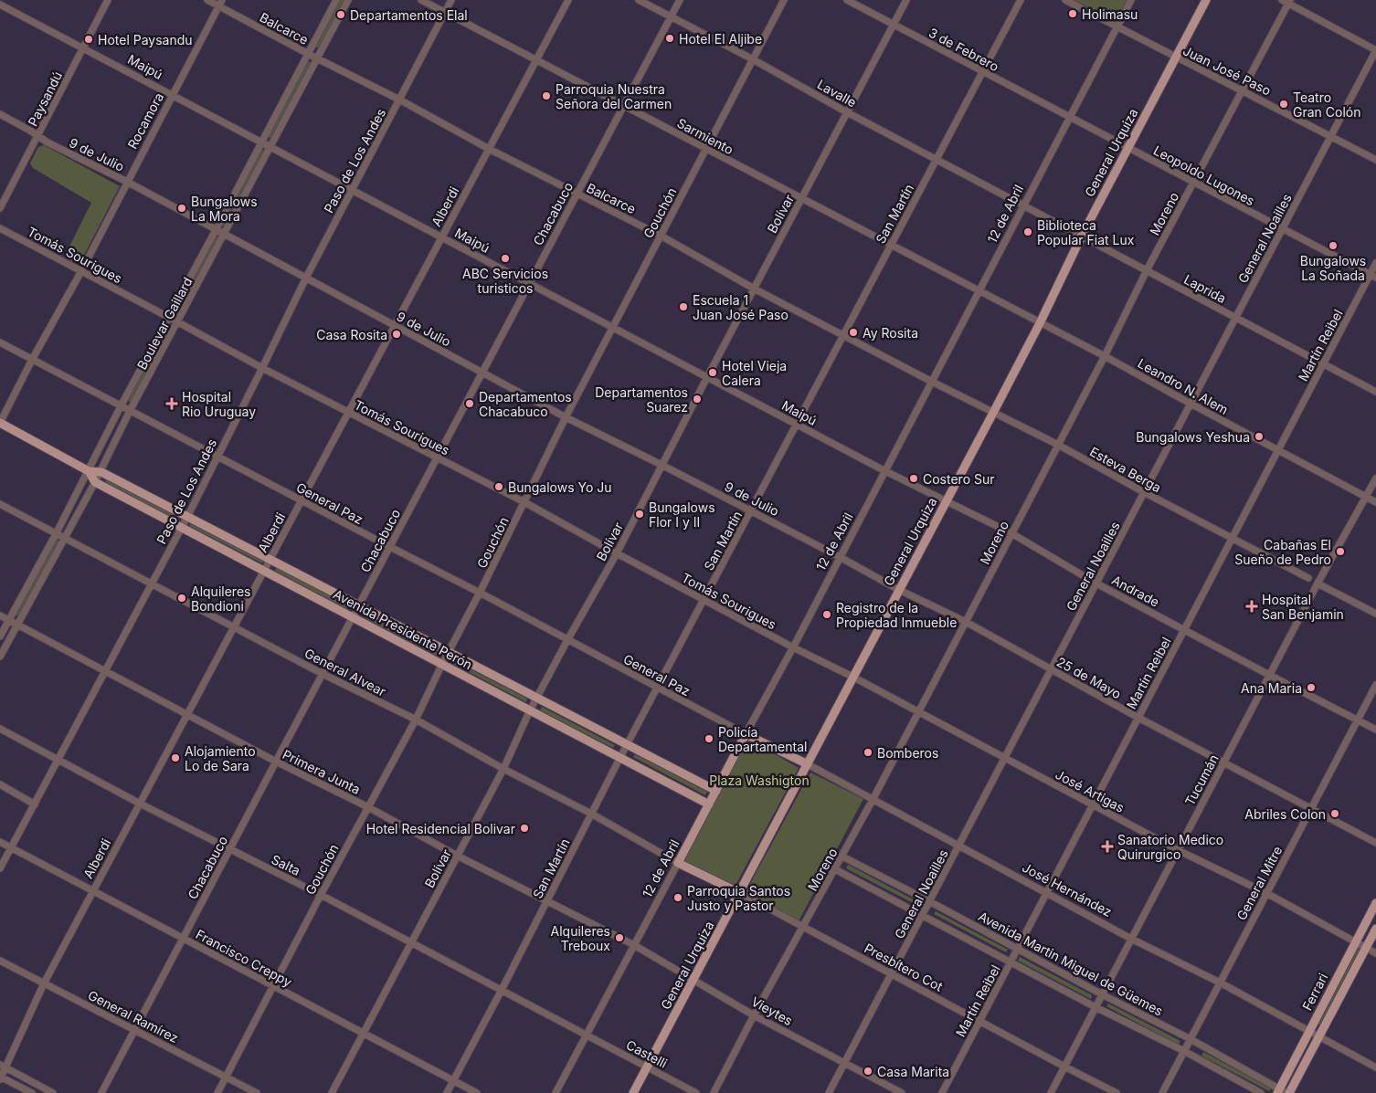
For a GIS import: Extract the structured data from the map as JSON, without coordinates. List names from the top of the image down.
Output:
{
  "streets": {
    "main road": [
      "General Urquiza",
      "12 de Abril",
      "Avenida Presidente Perón",
      "José Hernández",
      "Presbítero Cot",
      "Ferrari"
    ],
    "street": [
      "Balcarce",
      "3 de Febrero",
      "Maipú",
      "Juan José Paso",
      "Lavalle",
      "Paysandú",
      "Rocamora",
      "Sarmiento",
      "9 de Julio",
      "Paso de Los Andes",
      "Leopoldo Lugones",
      "Alberdi",
      "Gouchón",
      "Chacabuco",
      "Bolívar",
      "San Martín",
      "Moreno",
      "General Noailles",
      "Tomás Sourigues",
      "Laprida",
      "Boulevar Gaillard",
      "Martín Reibel",
      "Leandro N. Alem",
      "Esteva Berga",
      "General Paz",
      "Andrade",
      "General Alvear",
      "25 de Mayo",
      "Primera Junta",
      "Tucumán",
      "José Artigas",
      "Salta",
      "General Mitre",
      "Francisco Creppy",
      "Avenida Martin Miguel de Güemes",
      "Vieytes",
      "General Ramírez",
      "Castelli"
    ]
  },
  "crossings": [
    ["Balcarce", "Rocamora"],
    ["Balcarce", "Paso de Los Andes"],
    ["Balcarce", "Alberdi"],
    ["Balcarce", "Gouchón"],
    ["Balcarce", "Chacabuco"],
    ["Balcarce", "Bolívar"],
    ["Balcarce", "San Martín"],
    ["Balcarce", "12 de Abril"],
    ["Balcarce", "Boulevar Gaillard"],
    ["Balcarce", "Esteva Berga"],
    ["3 de Febrero", "Leopoldo Lugones"],
    ["3 de Febrero", "Bolívar"],
    ["3 de Febrero", "San Martín"],
    ["3 de Febrero", "12 de Abril"],
    ["Maipú", "Paysandú"],
    ["Maipú", "Rocamora"],
    ["Maipú", "Paso de Los Andes"],
    ["Maipú", "Alberdi"],
    ["Maipú", "Gouchón"],
    ["Maipú", "Chacabuco"],
    ["Maipú", "Bolívar"],
    ["Maipú", "San Martín"],
    ["Maipú", "12 de Abril"],
    ["Maipú", "Boulevar Gaillard"],
    ["Maipú", "Andrade"],
    ["Juan José Paso", "General Urquiza"],
    ["Juan José Paso", "12 de Abril"],
    ["Juan José Paso", "Moreno"],
    ["Juan José Paso", "General Noailles"],
    ["Lavalle", "Gouchón"],
    ["Lavalle", "Chacabuco"],
    ["Lavalle", "Bolívar"],
    ["Lavalle", "San Martín"],
    ["Lavalle", "12 de Abril"],
    ["Lavalle", "Laprida"],
    ["Paysandú", "9 de Julio"],
    ["Rocamora", "9 de Julio"],
    ["Rocamora", "Tomás Sourigues"],
    ["Rocamora", "General Paz"],
    ["Rocamora", "Avenida Presidente Perón"],
    ["Sarmiento", "Paso de Los Andes"],
    ["Sarmiento", "Alberdi"],
    ["Sarmiento", "Gouchón"],
    ["Sarmiento", "Chacabuco"],
    ["Sarmiento", "Bolívar"],
    ["Sarmiento", "San Martín"],
    ["Sarmiento", "12 de Abril"],
    ["Sarmiento", "Leandro N. Alem"],
    ["General Urquiza", "Leopoldo Lugones"],
    ["General Urquiza", "Laprida"],
    ["General Urquiza", "Leandro N. Alem"],
    ["General Urquiza", "Esteva Berga"],
    ["General Urquiza", "Andrade"],
    ["General Urquiza", "25 de Mayo"],
    ["General Urquiza", "José Artigas"],
    ["General Urquiza", "José Hernández"],
    ["General Urquiza", "Presbítero Cot"],
    ["General Urquiza", "Vieytes"],
    ["General Urquiza", "Castelli"],
    ["9 de Julio", "Paso de Los Andes"],
    ["9 de Julio", "Alberdi"],
    ["9 de Julio", "Gouchón"],
    ["9 de Julio", "Chacabuco"],
    ["9 de Julio", "Bolívar"],
    ["9 de Julio", "San Martín"],
    ["9 de Julio", "12 de Abril"],
    ["9 de Julio", "Boulevar Gaillard"],
    ["9 de Julio", "25 de Mayo"],
    ["Paso de Los Andes", "Tomás Sourigues"],
    ["Paso de Los Andes", "General Paz"],
    ["Paso de Los Andes", "Avenida Presidente Perón"],
    ["Paso de Los Andes", "General Alvear"],
    ["Paso de Los Andes", "Primera Junta"],
    ["Paso de Los Andes", "Salta"],
    ["Paso de Los Andes", "Francisco Creppy"],
    ["Leopoldo Lugones", "12 de Abril"],
    ["Leopoldo Lugones", "Moreno"],
    ["Leopoldo Lugones", "General Noailles"],
    ["Leopoldo Lugones", "Martín Reibel"],
    ["Alberdi", "Tomás Sourigues"],
    ["Alberdi", "General Paz"],
    ["Alberdi", "Avenida Presidente Perón"],
    ["Alberdi", "General Alvear"],
    ["Alberdi", "Primera Junta"],
    ["Alberdi", "Salta"],
    ["Alberdi", "Francisco Creppy"],
    ["Alberdi", "General Ramírez"],
    ["Gouchón", "Tomás Sourigues"],
    ["Gouchón", "General Paz"],
    ["Gouchón", "Avenida Presidente Perón"],
    ["Gouchón", "General Alvear"],
    ["Gouchón", "Primera Junta"],
    ["Gouchón", "Salta"],
    ["Gouchón", "Francisco Creppy"],
    ["Gouchón", "General Ramírez"],
    ["Chacabuco", "Tomás Sourigues"],
    ["Chacabuco", "General Paz"],
    ["Chacabuco", "Avenida Presidente Perón"],
    ["Chacabuco", "General Alvear"],
    ["Chacabuco", "Primera Junta"],
    ["Chacabuco", "Salta"],
    ["Chacabuco", "Francisco Creppy"],
    ["Chacabuco", "General Ramírez"],
    ["Bolívar", "Tomás Sourigues"],
    ["Bolívar", "General Paz"],
    ["Bolívar", "Avenida Presidente Perón"],
    ["Bolívar", "General Alvear"],
    ["Bolívar", "Primera Junta"],
    ["Bolívar", "Salta"],
    ["Bolívar", "Francisco Creppy"],
    ["San Martín", "Tomás Sourigues"],
    ["San Martín", "General Paz"],
    ["San Martín", "Avenida Presidente Perón"],
    ["San Martín", "General Alvear"],
    ["San Martín", "Primera Junta"],
    ["San Martín", "Salta"],
    ["San Martín", "Francisco Creppy"],
    ["12 de Abril", "Tomás Sourigues"],
    ["12 de Abril", "Laprida"],
    ["12 de Abril", "Leandro N. Alem"],
    ["12 de Abril", "Esteva Berga"],
    ["12 de Abril", "General Paz"],
    ["12 de Abril", "Andrade"],
    ["12 de Abril", "Avenida Presidente Perón"],
    ["12 de Abril", "General Alvear"],
    ["12 de Abril", "25 de Mayo"],
    ["12 de Abril", "Primera Junta"],
    ["12 de Abril", "José Artigas"],
    ["12 de Abril", "Salta"],
    ["12 de Abril", "José Hernández"],
    ["12 de Abril", "Presbítero Cot"],
    ["12 de Abril", "Vieytes"],
    ["12 de Abril", "Castelli"],
    ["Moreno", "Laprida"],
    ["Moreno", "Leandro N. Alem"],
    ["Moreno", "Esteva Berga"],
    ["Moreno", "Andrade"],
    ["Moreno", "25 de Mayo"],
    ["Moreno", "José Artigas"],
    ["Moreno", "José Hernández"],
    ["Moreno", "Avenida Martin Miguel de Güemes"],
    ["Moreno", "Presbítero Cot"],
    ["Moreno", "Vieytes"],
    ["General Noailles", "Laprida"],
    ["General Noailles", "Leandro N. Alem"],
    ["General Noailles", "Esteva Berga"],
    ["General Noailles", "Andrade"],
    ["General Noailles", "25 de Mayo"],
    ["General Noailles", "José Artigas"],
    ["General Noailles", "José Hernández"],
    ["General Noailles", "Avenida Martin Miguel de Güemes"],
    ["General Noailles", "Presbítero Cot"],
    ["General Noailles", "Vieytes"],
    ["Tomás Sourigues", "Boulevar Gaillard"],
    ["Tomás Sourigues", "José Artigas"],
    ["Laprida", "Martín Reibel"],
    ["Boulevar Gaillard", "General Paz"],
    ["Boulevar Gaillard", "Avenida Presidente Perón"],
    ["Boulevar Gaillard", "General Alvear"],
    ["Boulevar Gaillard", "Primera Junta"],
    ["Martín Reibel", "Leandro N. Alem"],
    ["Martín Reibel", "Esteva Berga"],
    ["Martín Reibel", "Andrade"],
    ["Martín Reibel", "25 de Mayo"],
    ["Martín Reibel", "José Artigas"],
    ["Martín Reibel", "José Hernández"],
    ["Martín Reibel", "Avenida Martin Miguel de Güemes"],
    ["Martín Reibel", "Presbítero Cot"],
    ["Leandro N. Alem", "Tucumán"],
    ["General Paz", "José Hernández"],
    ["Andrade", "Tucumán"],
    ["Andrade", "General Mitre"],
    ["General Alvear", "Presbítero Cot"],
    ["25 de Mayo", "Tucumán"],
    ["25 de Mayo", "General Mitre"],
    ["Primera Junta", "Vieytes"],
    ["Tucumán", "José Artigas"],
    ["Tucumán", "José Hernández"],
    ["Tucumán", "Avenida Martin Miguel de Güemes"],
    ["Tucumán", "Presbítero Cot"],
    ["José Artigas", "General Mitre"],
    ["José Artigas", "Ferrari"],
    ["Salta", "Castelli"],
    ["General Mitre", "José Hernández"],
    ["General Mitre", "Avenida Martin Miguel de Güemes"],
    ["José Hernández", "Ferrari"],
    ["Avenida Martin Miguel de Güemes", "Ferrari"]
  ],
  "parks": ["Plaza Washigton"],
  "places": {
    "other": [
      "Holimasu",
      "Departamentos Elal",
      "Hotel El Aljibe",
      "Hotel Paysandu",
      "Parroquia Nuestra Señora del Carmen",
      "Teatro Gran Colón",
      "Bungalows La Mora",
      "Biblioteca Popular Fiat Lux",
      "Bungalows La Soñada",
      "ABC Servicios turisticos",
      "Escuela 1 Juan José Paso",
      "Ay Rosita",
      "Casa Rosita",
      "Hotel Vieja Calera",
      "Departamentos Suarez",
      "Departamentos Chacabuco",
      "Bungalows Yeshua",
      "Costero Sur",
      "Bungalows Yo Ju",
      "Bungalows Flor I y II",
      "Cabañas El Sueño de Pedro",
      "Alquileres Bondioni",
      "Registro de la Propiedad Inmueble",
      "Ana Maria",
      "Policía Departamental",
      "Bomberos",
      "Alojamiento Lo de Sara",
      "Abriles Colon",
      "Hotel Residencial Bolivar",
      "Parroquia Santos Justo y Pastor",
      "Alquileres Treboux",
      "Casa Marita"
    ],
    "health": ["Hospital Rio Uruguay", "Hospital San Benjamin", "Sanatorio Medico Quirurgico"]
  }
}
